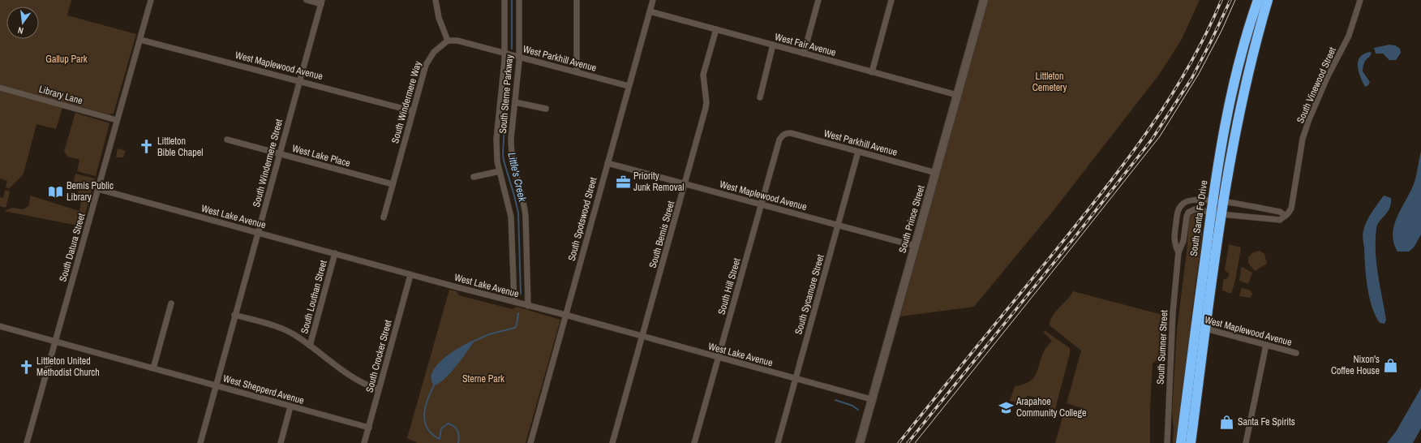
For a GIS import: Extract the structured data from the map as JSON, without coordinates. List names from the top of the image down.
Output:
{
  "streets": {
    "highway": ["South Santa Fe Drive"],
    "street": [
      "West Fair Avenue",
      "West Parkhill Avenue",
      "West Maplewood Avenue",
      "South Vinewood Street",
      "South Sterne Parkway",
      "Library Lane",
      "South Windermere Way",
      "West Lake Place",
      "South Windermere Street",
      "West Lake Avenue",
      "South Spotswood Street",
      "South Prince Street",
      "South Bemis Street",
      "South Datura Street",
      "South Hill Street",
      "South Sycamore Street",
      "South Louthan Street",
      "South Sumner Street",
      "South Crocker Street",
      "West Shepperd Avenue"
    ]
  },
  "crossings": [
    ["West Fair Avenue", "South Spotswood Street"],
    ["West Fair Avenue", "South Prince Street"],
    ["West Fair Avenue", "South Bemis Street"],
    ["West Parkhill Avenue", "South Sterne Parkway"],
    ["West Parkhill Avenue", "South Windermere Way"],
    ["West Parkhill Avenue", "South Spotswood Street"],
    ["West Parkhill Avenue", "South Prince Street"],
    ["West Parkhill Avenue", "South Hill Street"],
    ["West Parkhill Avenue", "South Sycamore Street"],
    ["West Maplewood Avenue", "South Windermere Way"],
    ["West Maplewood Avenue", "South Windermere Street"],
    ["West Maplewood Avenue", "South Santa Fe Drive"],
    ["West Maplewood Avenue", "South Spotswood Street"],
    ["West Maplewood Avenue", "South Prince Street"],
    ["West Maplewood Avenue", "South Bemis Street"],
    ["West Maplewood Avenue", "South Datura Street"],
    ["West Maplewood Avenue", "South Hill Street"],
    ["West Maplewood Avenue", "South Sycamore Street"],
    ["South Sterne Parkway", "West Lake Avenue"],
    ["Library Lane", "South Datura Street"],
    ["South Windermere Way", "West Lake Place"],
    ["West Lake Place", "South Windermere Street"],
    ["South Windermere Street", "West Lake Avenue"],
    ["South Windermere Street", "West Shepperd Avenue"],
    ["West Lake Avenue", "South Spotswood Street"],
    ["West Lake Avenue", "South Prince Street"],
    ["West Lake Avenue", "South Bemis Street"],
    ["West Lake Avenue", "South Datura Street"],
    ["West Lake Avenue", "South Hill Street"],
    ["West Lake Avenue", "South Sycamore Street"],
    ["West Lake Avenue", "South Louthan Street"],
    ["West Lake Avenue", "South Crocker Street"],
    ["South Santa Fe Drive", "South Sumner Street"],
    ["South Datura Street", "West Shepperd Avenue"],
    ["South Crocker Street", "West Shepperd Avenue"]
  ],
  "water": ["Little's Creek"],
  "parks": ["Gallup Park", "Littleton Cemetery", "Sterne Park"],
  "places": {
    "church": ["Littleton Bible Chapel", "Littleton United Methodist Church"],
    "office": ["Priority Junk Removal"],
    "library": ["Bemis Public Library"],
    "shop": ["Nixon's Coffee House", "Santa Fe Spirits"],
    "school or university": ["Arapahoe Community College"]
  },
  "north": "bottom"
}
